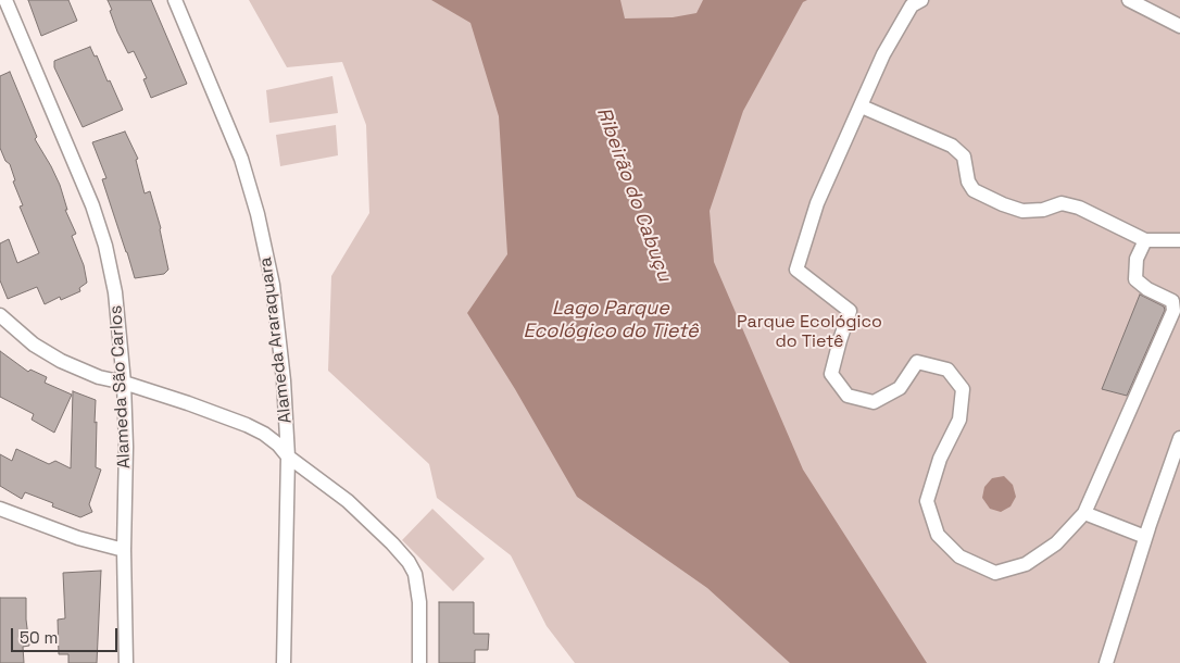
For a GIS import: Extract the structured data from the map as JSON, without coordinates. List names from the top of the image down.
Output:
{
  "streets": {
    "street": ["Alameda Araraquara", "Alameda São Carlos"]
  },
  "water": ["Ribeirão do Cabuçu", "Lago Parque Ecológico do Tietê"],
  "parks": ["Parque Ecológico do Tietê"],
  "scale_bar": "50 m"
}
